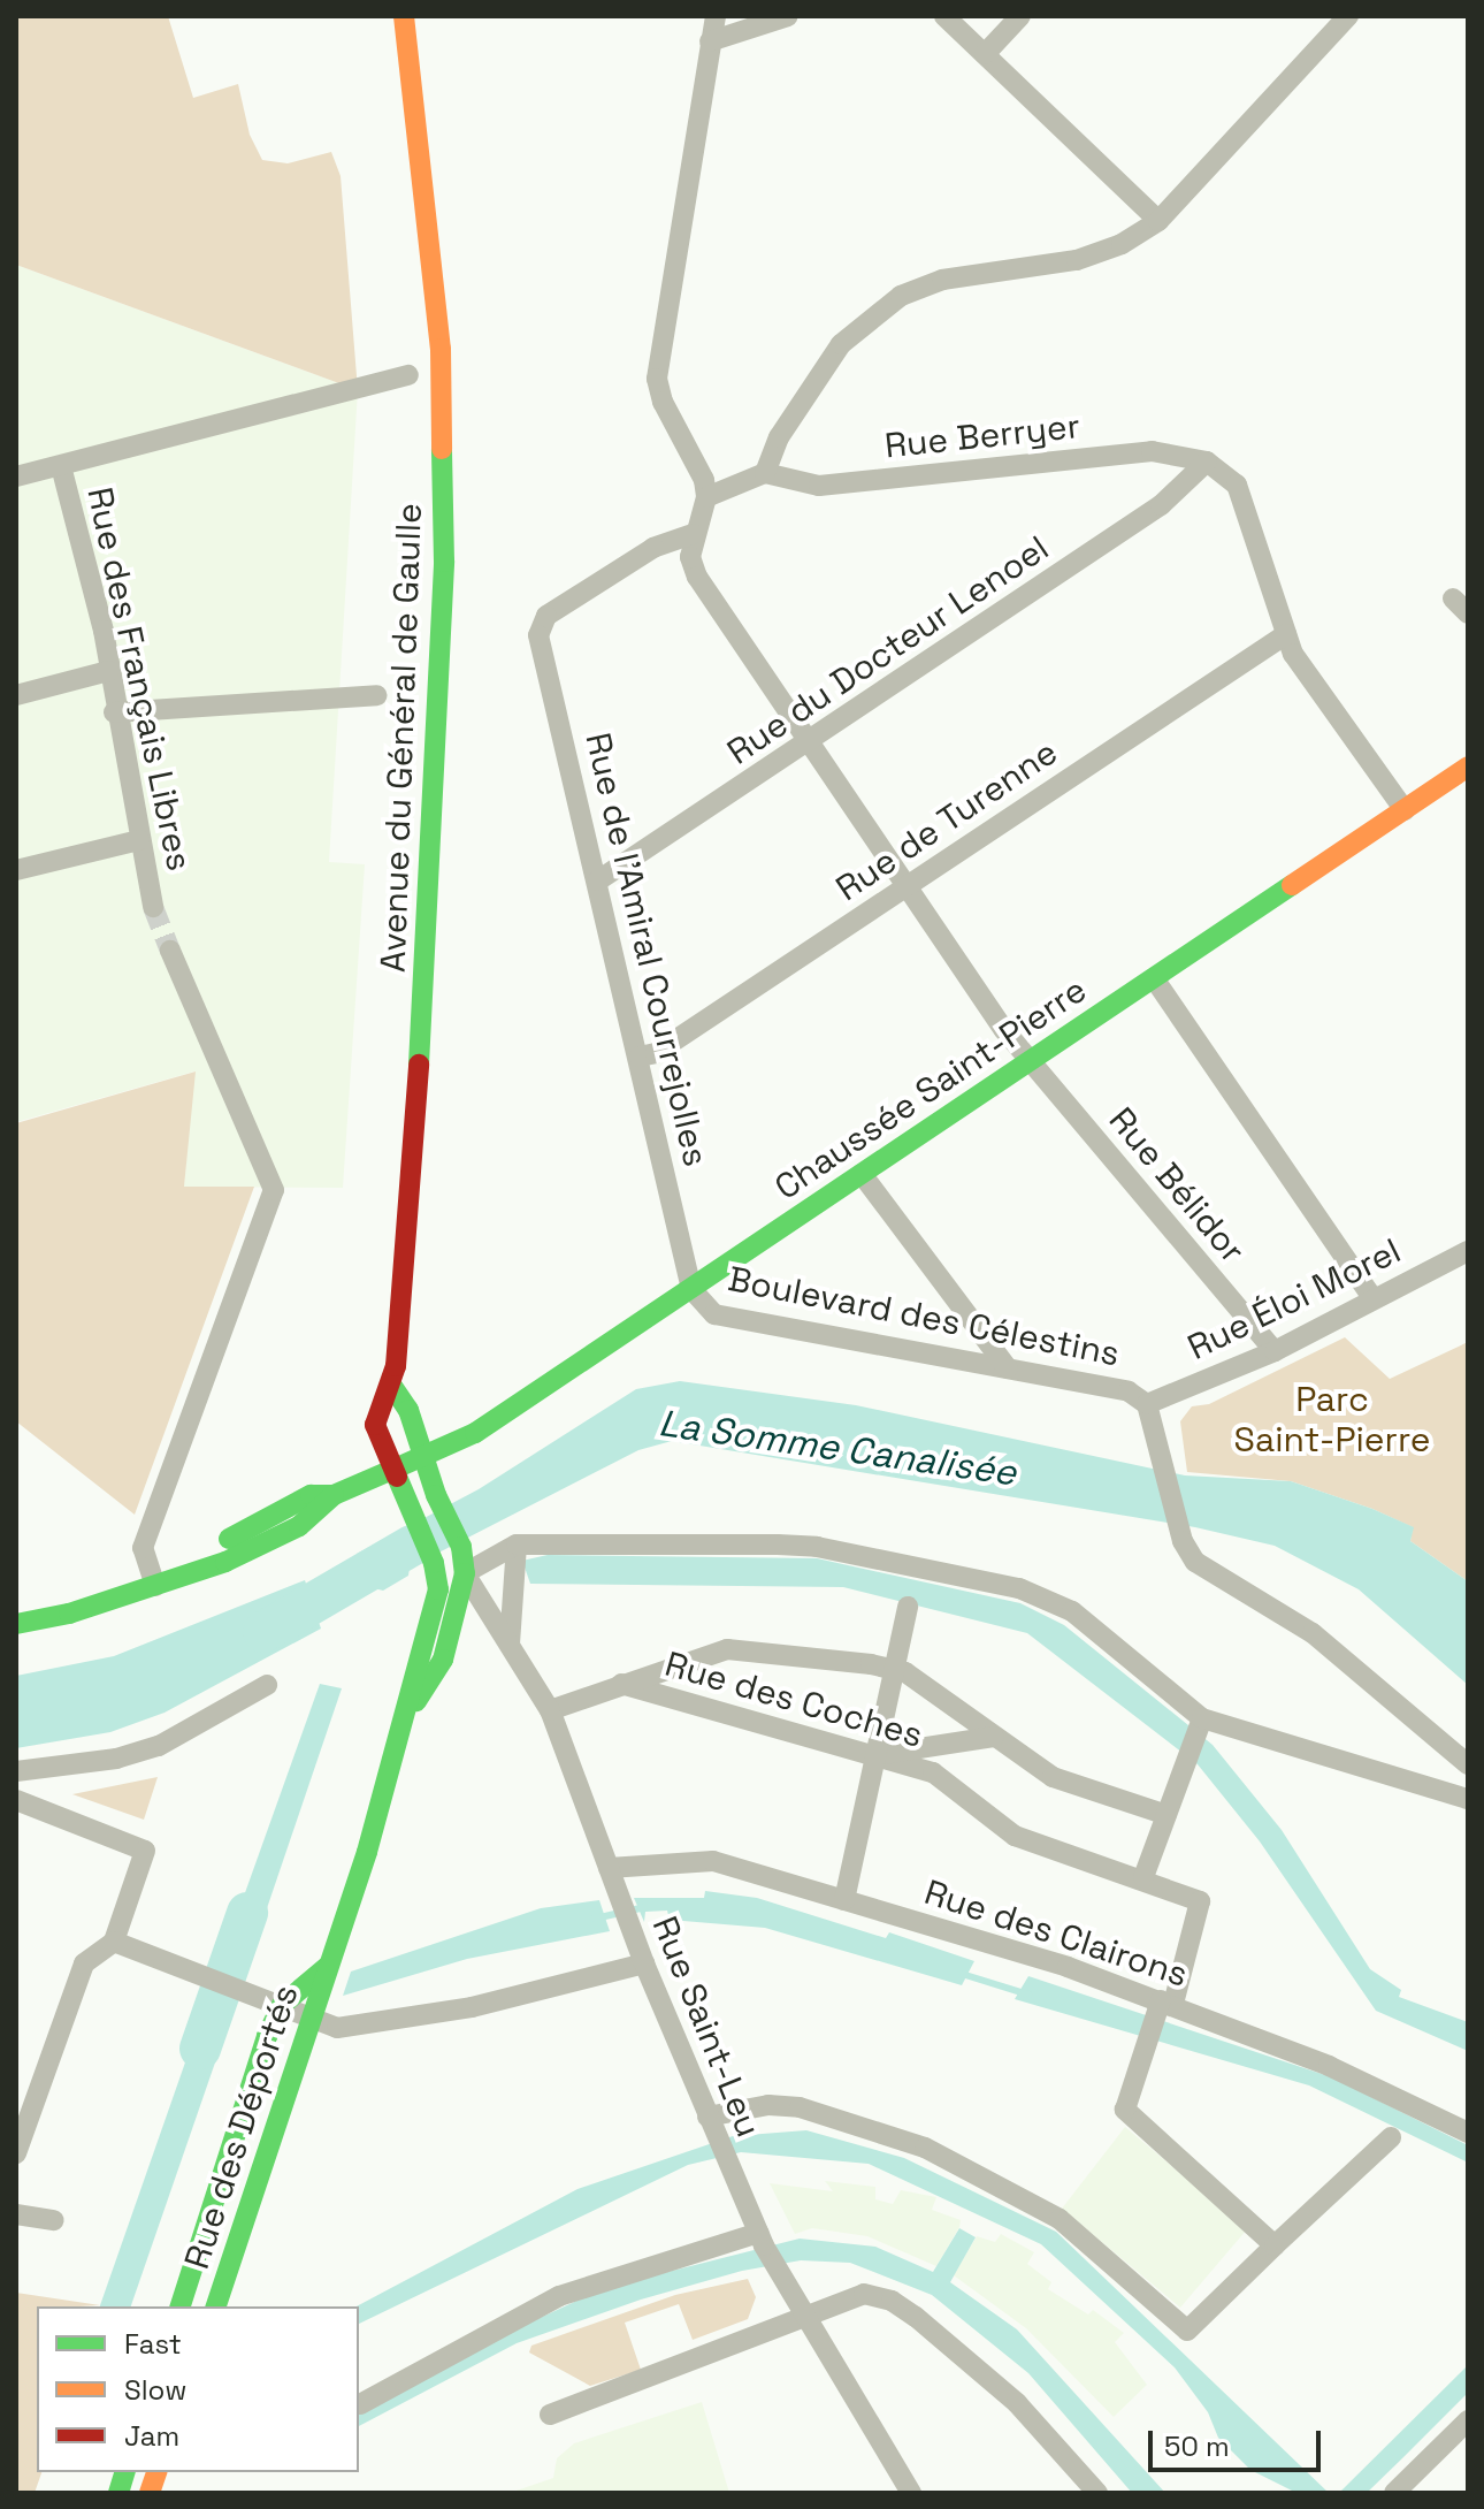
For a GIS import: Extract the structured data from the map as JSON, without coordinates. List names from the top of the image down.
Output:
{
  "streets": {
    "main road": ["Avenue du Général de Gaulle", "Chaussée Saint-Pierre", "Rue des Déportés"],
    "street": [
      "Rue Berryer",
      "Rue du Docteur Lenoel",
      "Rue des Français Libres",
      "Rue de Turenne",
      "Rue de l'Amiral Courrejolles",
      "Rue Bélidor",
      "Rue Éloi Morel",
      "Boulevard des Célestins",
      "Rue des Coches",
      "Rue des Clairons",
      "Rue Saint-Leu"
    ]
  },
  "crossings": [
    ["Rue Berryer", "Rue du Docteur Lenoel"],
    ["Rue du Docteur Lenoel", "Rue de l'Amiral Courrejolles"],
    ["Rue du Docteur Lenoel", "Rue Bélidor"],
    ["Rue de Turenne", "Rue de l'Amiral Courrejolles"],
    ["Rue de Turenne", "Rue Bélidor"],
    ["Rue de l'Amiral Courrejolles", "Chaussée Saint-Pierre"],
    ["Rue de l'Amiral Courrejolles", "Rue Bélidor"],
    ["Rue de l'Amiral Courrejolles", "Boulevard des Célestins"],
    ["Chaussée Saint-Pierre", "Rue Bélidor"],
    ["Chaussée Saint-Pierre", "Boulevard des Célestins"],
    ["Chaussée Saint-Pierre", "Rue des Déportés"],
    ["Rue Bélidor", "Rue Éloi Morel"],
    ["Rue Éloi Morel", "Boulevard des Célestins"],
    ["Rue des Coches", "Rue des Clairons"],
    ["Rue des Coches", "Rue Saint-Leu"],
    ["Rue des Clairons", "Rue Saint-Leu"],
    ["Rue Saint-Leu", "Rue des Déportés"]
  ],
  "water": ["La Somme Canalisée"],
  "parks": ["Parc Saint-Pierre"],
  "legend": ["Fast", "Slow", "Jam"],
  "scale_bar": "50 m"
}
